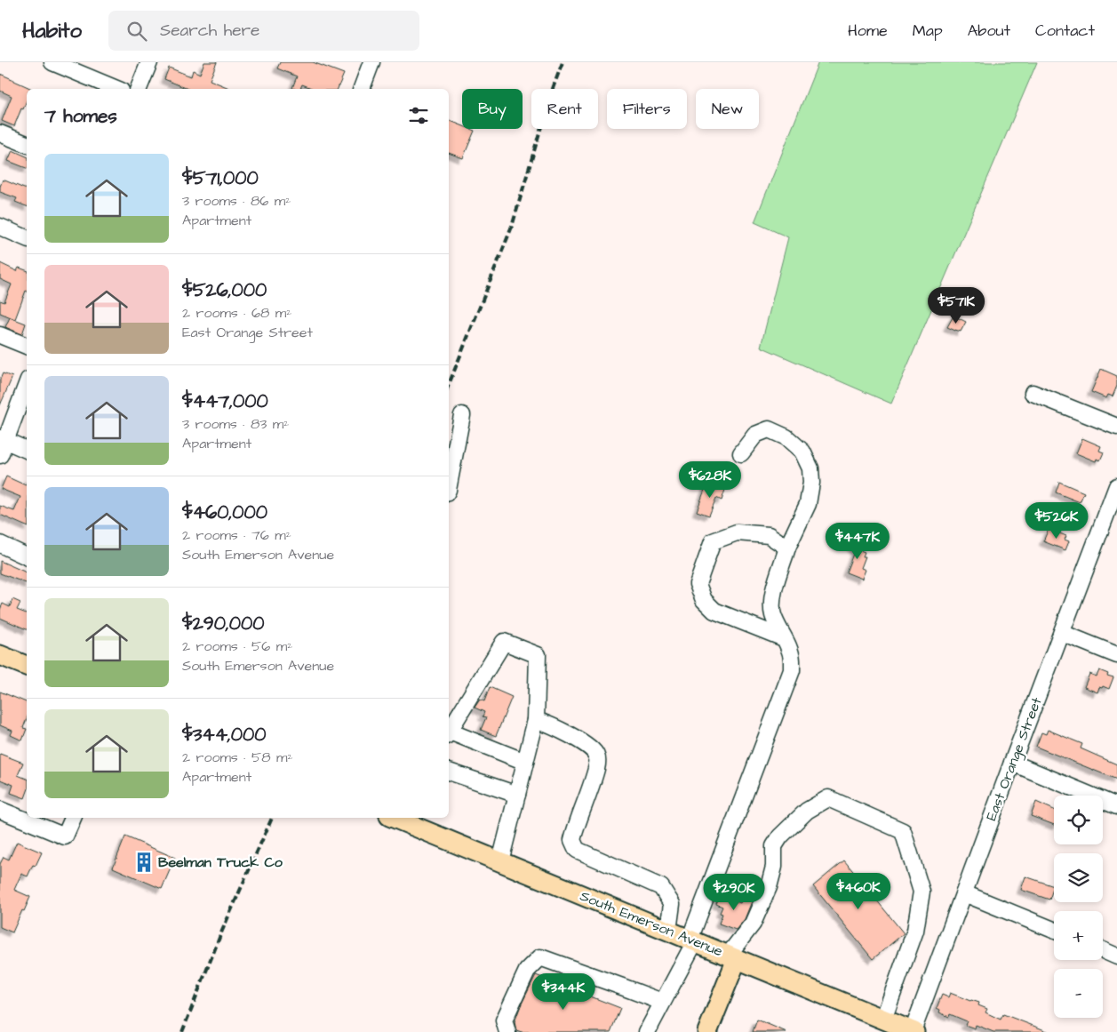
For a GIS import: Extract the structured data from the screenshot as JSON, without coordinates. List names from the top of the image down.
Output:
{
  "streets": {
    "main road": ["South Emerson Avenue"],
    "street": ["East Orange Street"]
  },
  "crossings": [
    ["East Orange Street", "South Emerson Avenue"]
  ],
  "places": {
    "building": ["Beelman Truck Co"]
  },
  "page": {
    "header": "Habito",
    "search": "Search here",
    "nav": [
      "Home",
      "Map",
      "About",
      "Contact"
    ],
    "chip": [
      "Buy",
      "Rent",
      "Filters",
      "New"
    ],
    "heading": "7 homes",
    "list": [
      {
        "name": "$571,000",
        "note": "3 rooms · 86 m² · Apartment"
      },
      {
        "name": "$526,000",
        "note": "2 rooms · 68 m² · East Orange Street"
      },
      {
        "name": "$447,000",
        "note": "3 rooms · 83 m² · Apartment"
      },
      {
        "name": "$460,000",
        "note": "2 rooms · 76 m² · South Emerson Avenue"
      },
      {
        "name": "$290,000",
        "note": "2 rooms · 56 m² · South Emerson Avenue"
      },
      {
        "name": "$344,000",
        "note": "2 rooms · 58 m² · Apartment"
      }
    ],
    "price": [
      "$571K",
      "$628K",
      "$526K",
      "$447K",
      "$460K",
      "$290K",
      "$344K"
    ],
    "map_buttons": ["+", "−"]
  }
}
